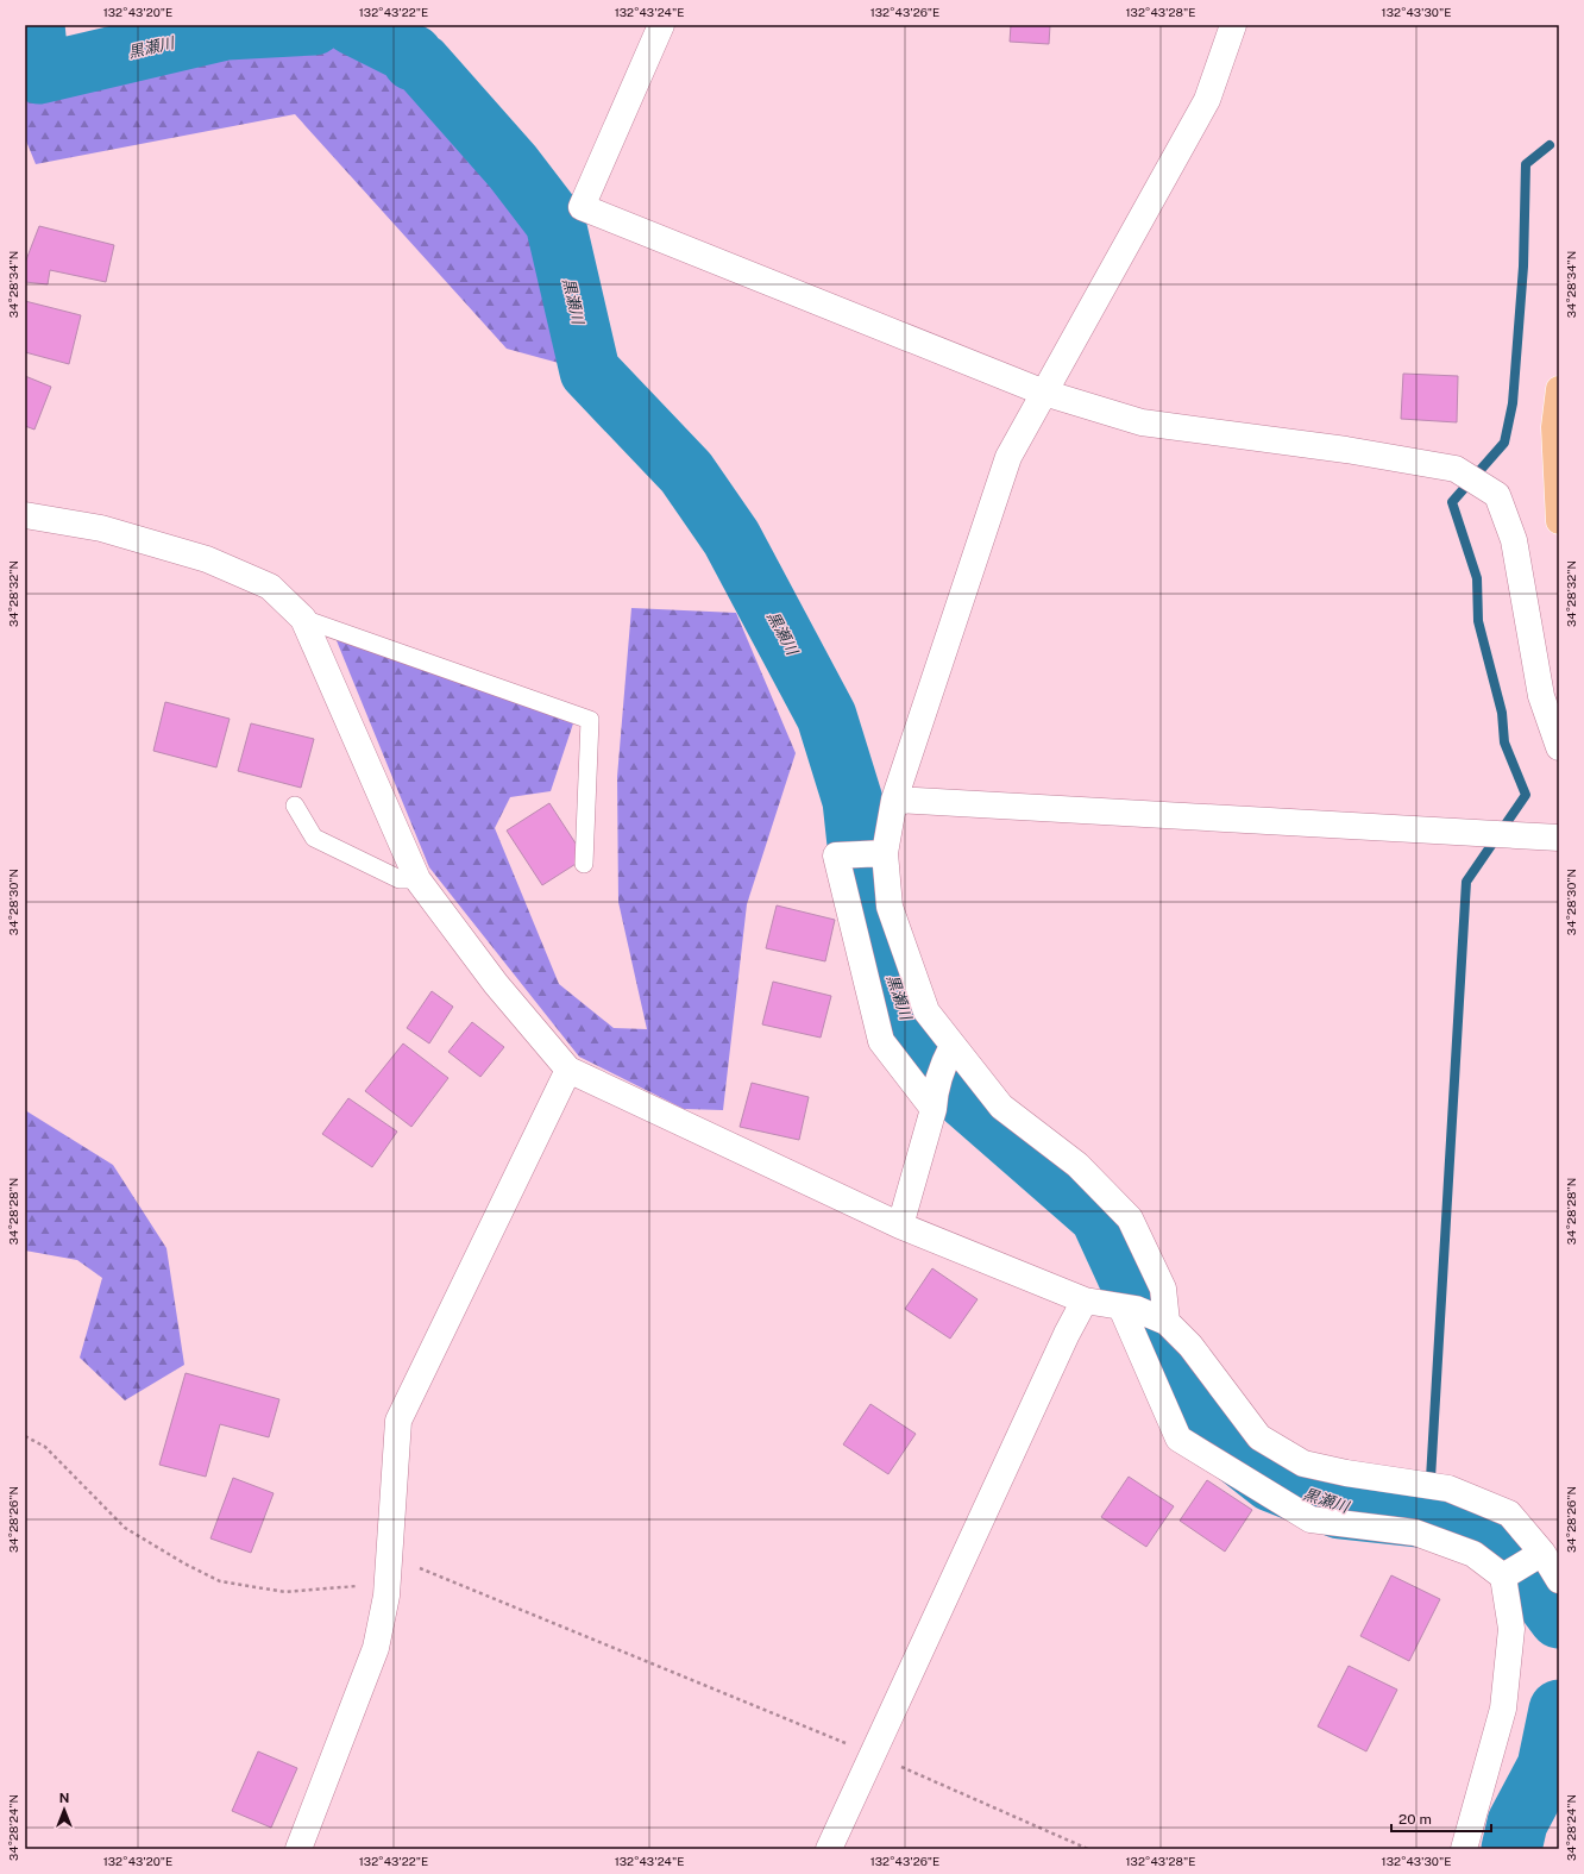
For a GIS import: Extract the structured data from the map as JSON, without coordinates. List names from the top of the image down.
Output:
{
  "water": ["黒瀬川"],
  "scale_bar": "20 m",
  "north": "top",
  "coordinates": [
    "132°43'20\"E",
    "132°43'22\"E",
    "132°43'24\"E",
    "132°43'26\"E",
    "132°43'28\"E",
    "132°43'30\"E",
    "34°28'34\"N",
    "34°28'32\"N",
    "34°28'30\"N",
    "34°28'28\"N",
    "34°28'26\"N",
    "34°28'24\"N"
  ]
}
